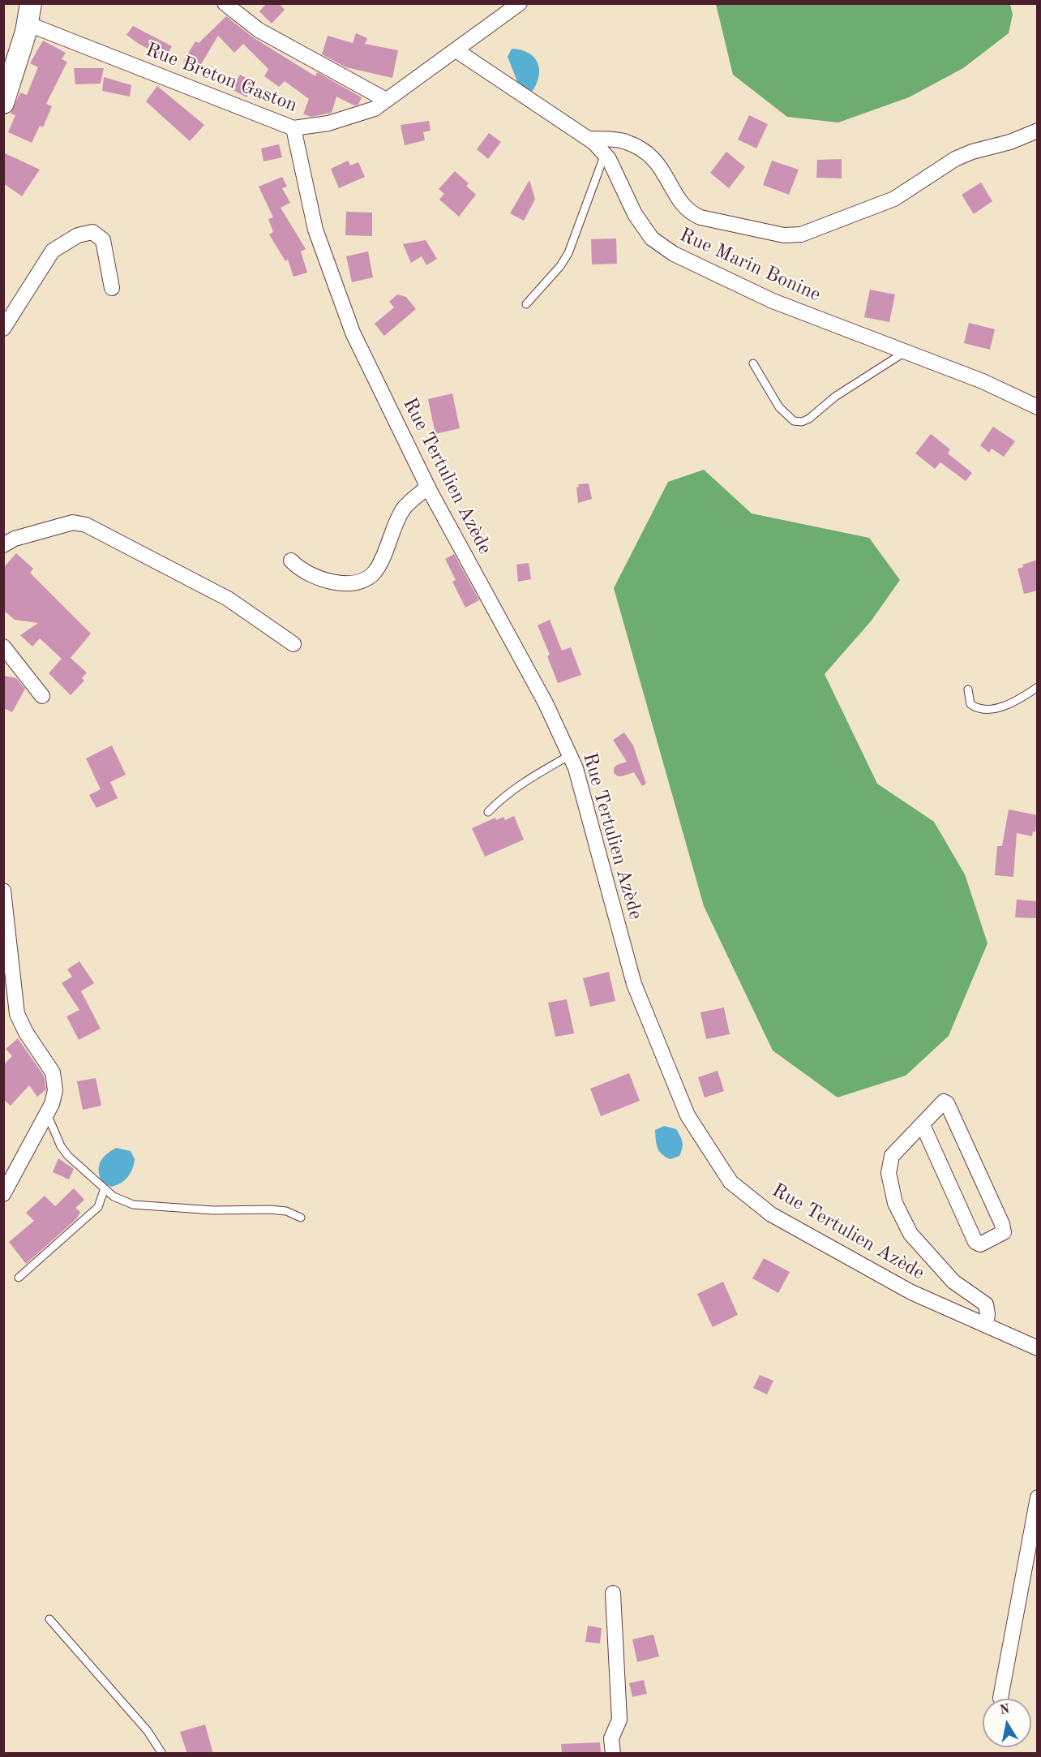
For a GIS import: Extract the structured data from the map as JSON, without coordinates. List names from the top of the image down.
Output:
{
  "streets": {
    "street": ["Rue Breton Gaston", "Rue Marin Bonine", "Rue Tertulien Azède"]
  },
  "crossings": [
    ["Rue Breton Gaston", "Rue Marin Bonine"],
    ["Rue Breton Gaston", "Rue Tertulien Azède"]
  ],
  "north": "top"
}
